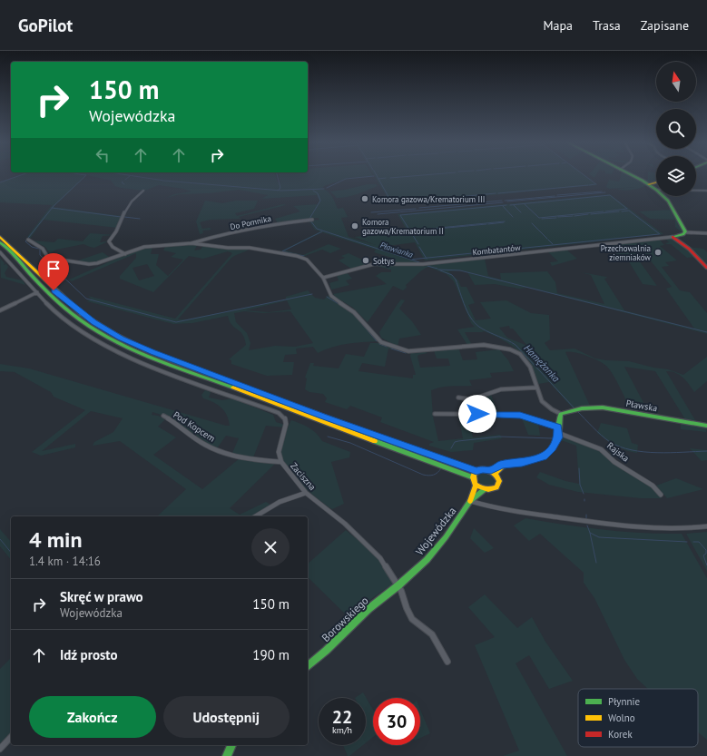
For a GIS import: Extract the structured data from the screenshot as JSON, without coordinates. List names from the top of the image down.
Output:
{
  "streets": {
    "street": [
      "Do Pomnika",
      "Kombatantów",
      "Pławska",
      "Pod Kopcem",
      "Rajska",
      "Zaciszna",
      "Wojewódzka",
      "Borowskiego"
    ]
  },
  "crossings": [
    ["Pod Kopcem", "Zaciszna"],
    ["Zaciszna", "Wojewódzka"],
    ["Zaciszna", "Borowskiego"],
    ["Wojewódzka", "Borowskiego"]
  ],
  "water": ["Pławianka", "Hamężanka"],
  "places": [
    "Komora gazowa/Krematorium III",
    "Komora gazowa/Krematorium II",
    "Przechowalnia ziemniaków",
    "Sołtys"
  ],
  "legend": ["Płynnie", "Wolno", "Korek"],
  "north": "top",
  "page": {
    "header": "GoPilot",
    "nav": ["Mapa", "Trasa", "Zapisane"],
    "turn": ["150 m", "Wojewódzka"],
    "heading": ["4 min", "1.4 km · 14:16"],
    "list": [
      {
        "name": "Skręć w prawo",
        "note": "Wojewódzka",
        "value": "150 m"
      },
      {
        "name": "Idź prosto",
        "value": "190 m"
      }
    ],
    "buttons": ["Zakończ", "Udostępnij"],
    "speed": "22 km/h",
    "limit": "30"
  }
}
